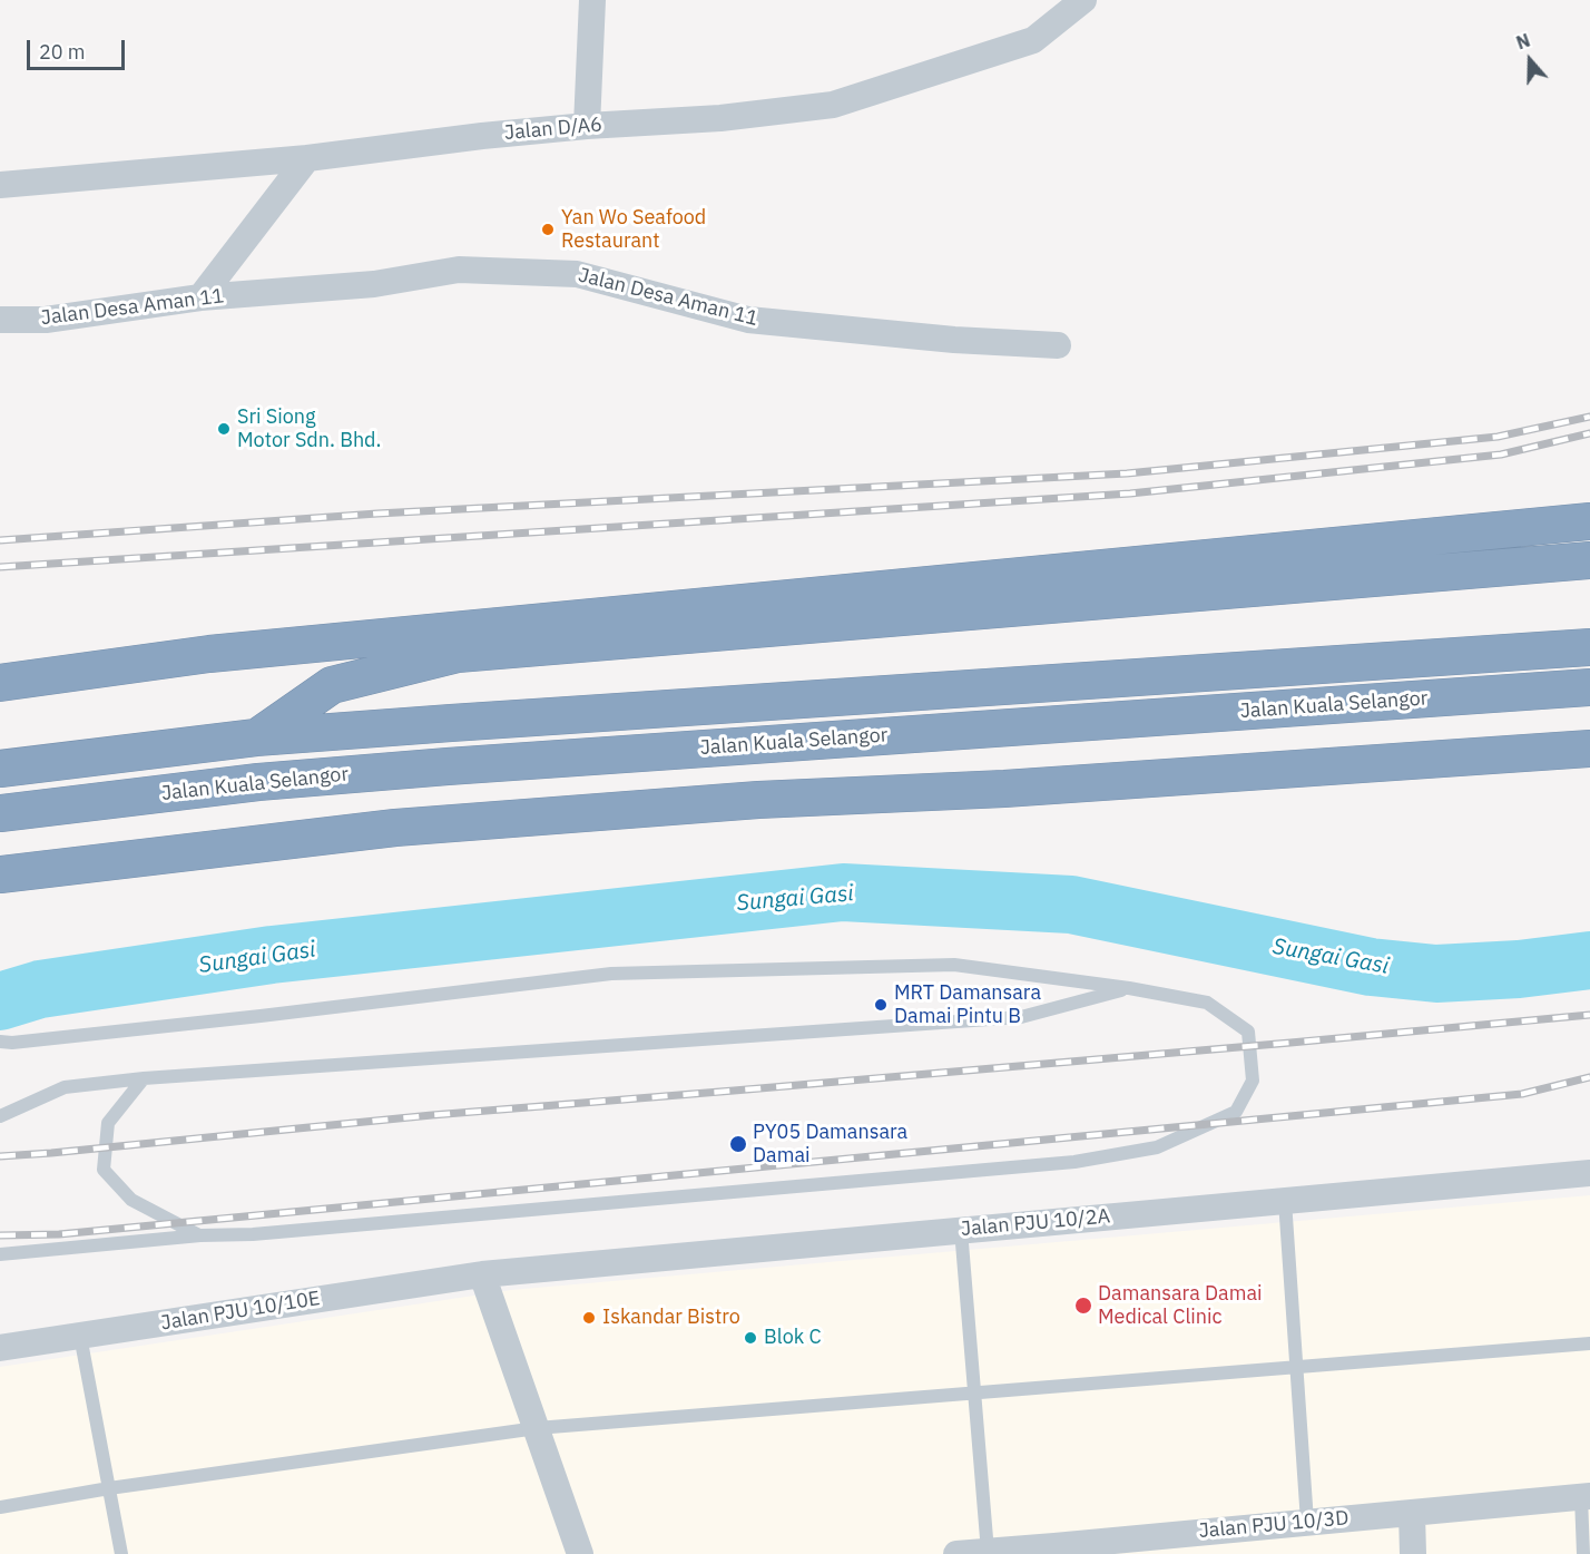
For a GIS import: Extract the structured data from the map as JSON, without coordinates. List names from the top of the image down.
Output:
{
  "streets": {
    "highway": ["Jalan Kuala Selangor"],
    "street": [
      "Jalan D/A6",
      "Jalan Desa Aman 11",
      "Jalan PJU 10/2A",
      "Jalan PJU 10/10E",
      "Jalan PJU 10/3D"
    ]
  },
  "crossings": [
    ["Jalan PJU 10/2A", "Jalan PJU 10/10E"]
  ],
  "water": ["Sungai Gasi"],
  "places": [
    "Yan Wo Seafood Restaurant",
    "Sri Siong Motor Sdn. Bhd.",
    "MRT Damansara Damai Pintu B",
    "PY05 Damansara Damai",
    "Damansara Damai Medical Clinic",
    "Iskandar Bistro",
    "Blok C"
  ],
  "scale_bar": "20 m",
  "north": "top"
}
